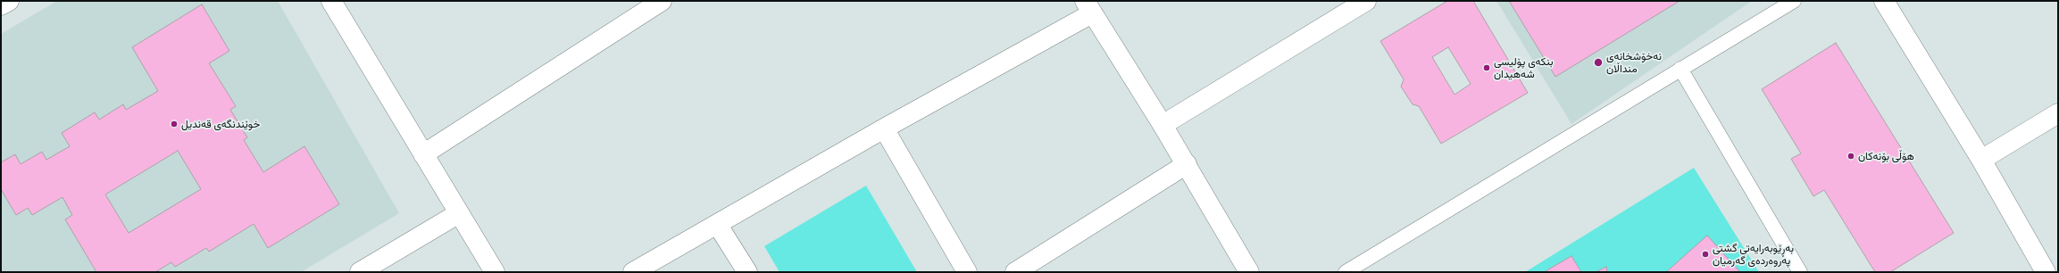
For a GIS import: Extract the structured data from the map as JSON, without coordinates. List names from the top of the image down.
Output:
{
  "places": [
    "نەخۆشخانەی منداڵان",
    "بنکەی پۆلیسی شەهیدان",
    "خوێندنگەی قەندیل",
    "هۆڵی بۆنەکان",
    "بەڕێوبەرایەتی گشتی پەروەردەی گەرمیان"
  ]
}
